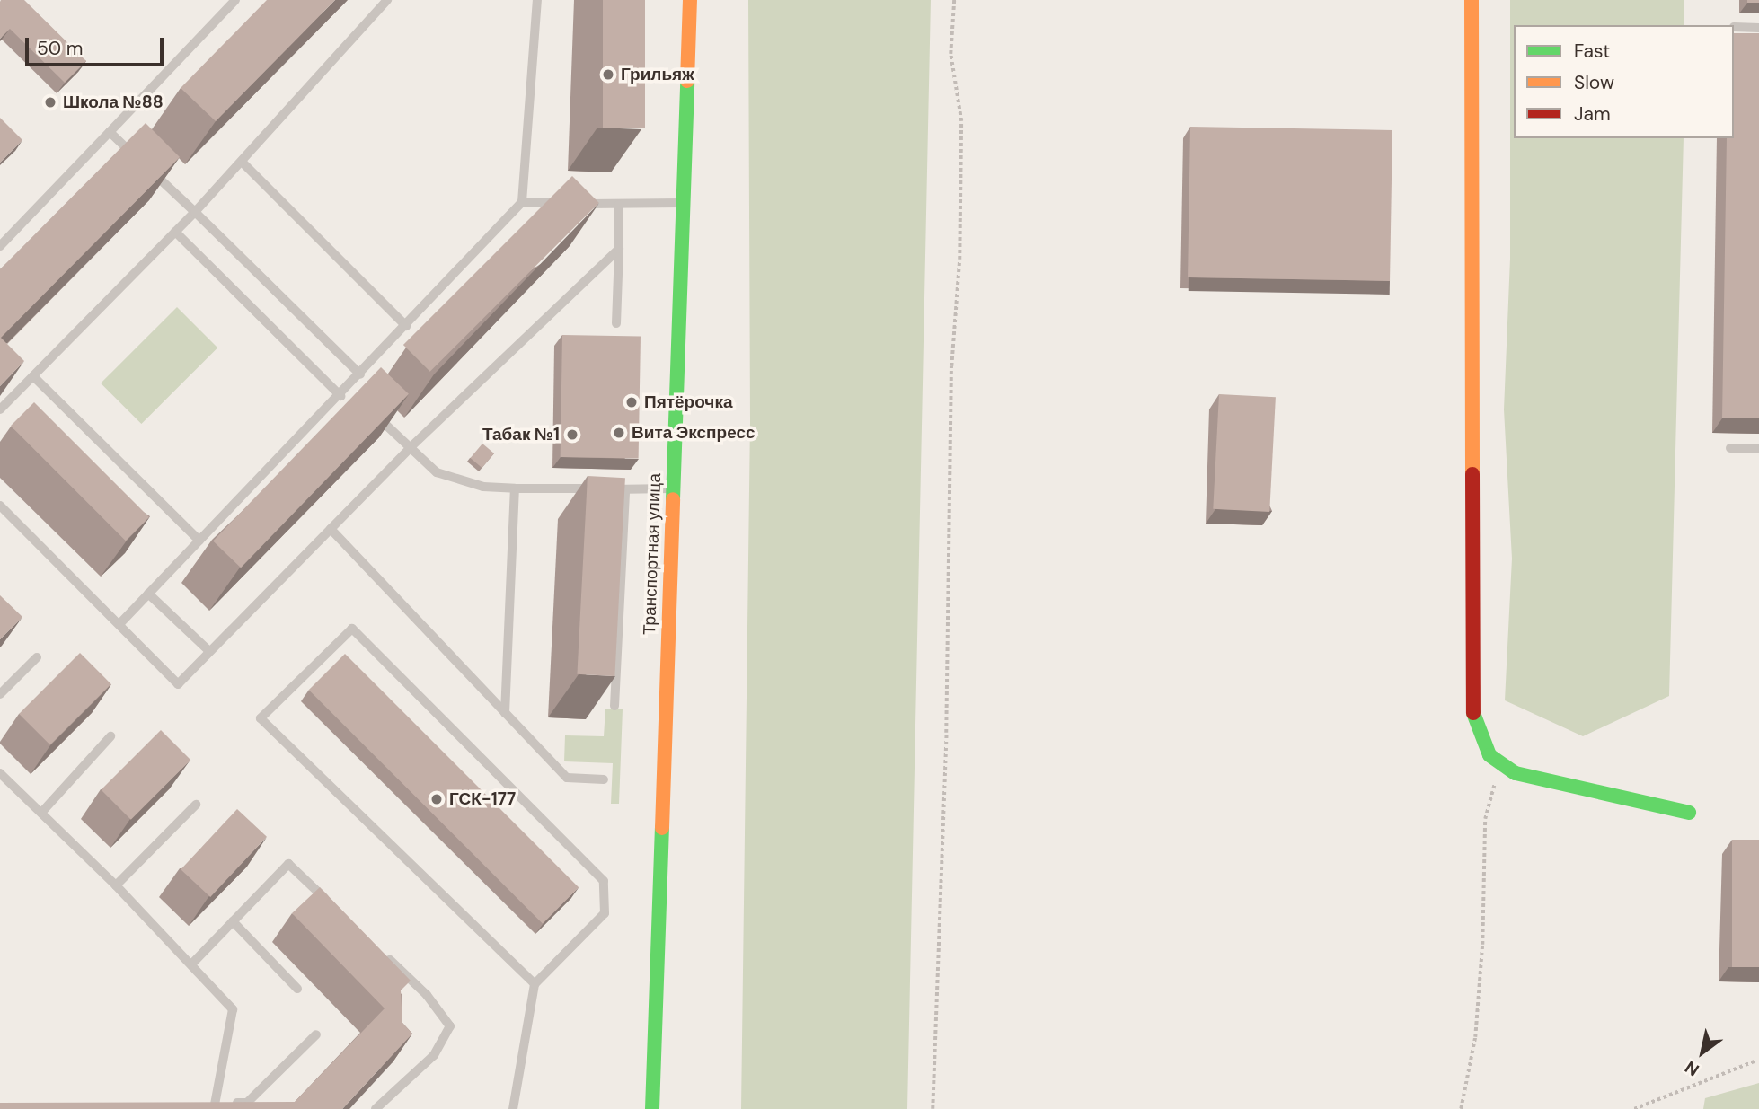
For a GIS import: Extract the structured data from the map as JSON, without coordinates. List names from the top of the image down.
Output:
{
  "streets": {
    "street": ["Транспортная улица"]
  },
  "places": [
    "Грильяж",
    "Школа №88",
    "Пятёрочка",
    "Вита Экспресс",
    "Табак №1",
    "ГСК-177"
  ],
  "legend": ["Fast", "Slow", "Jam"],
  "scale_bar": "50 m",
  "north": "bottom left"
}
